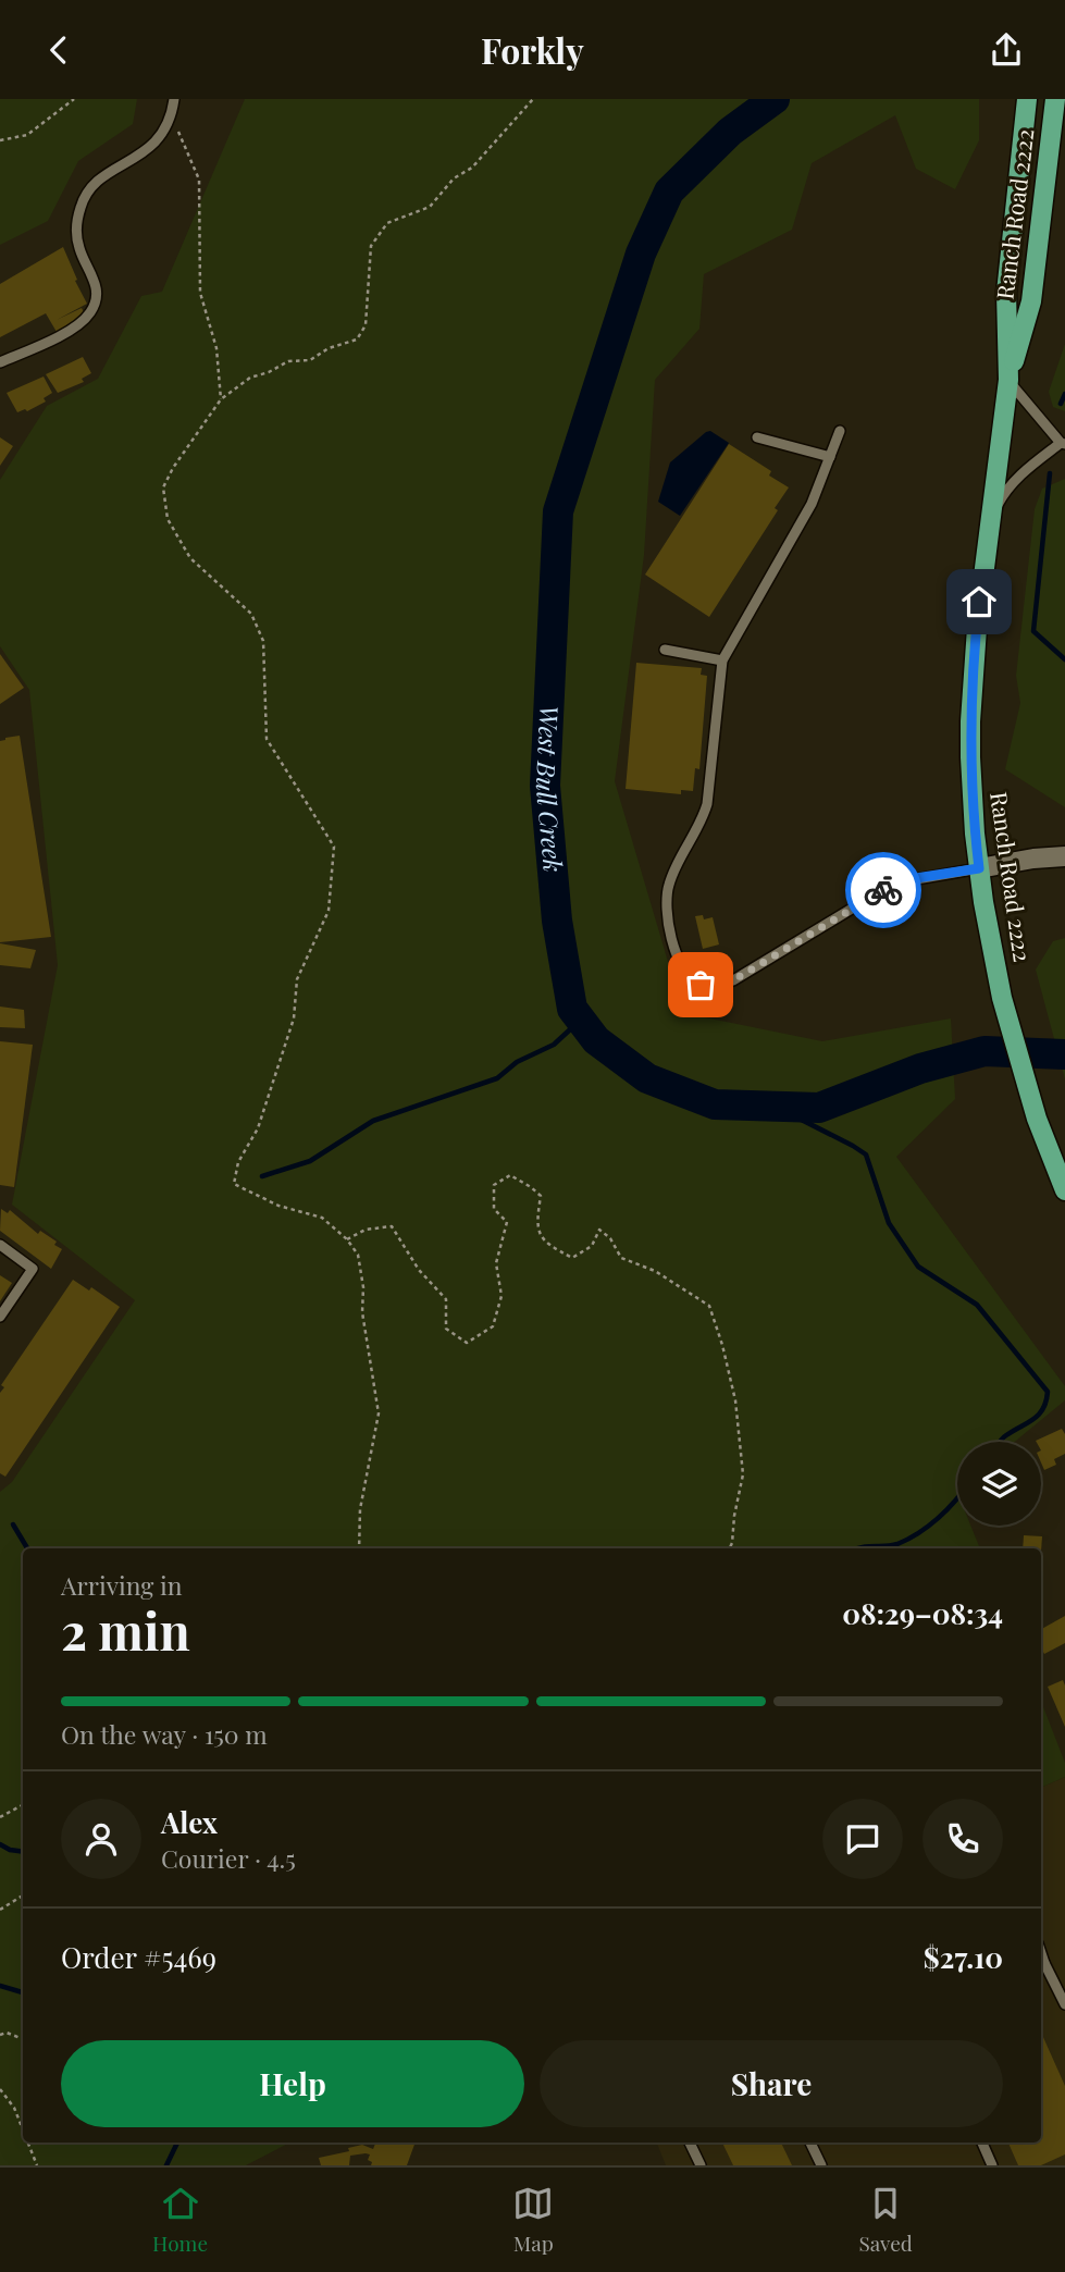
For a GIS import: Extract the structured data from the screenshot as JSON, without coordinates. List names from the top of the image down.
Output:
{
  "streets": {
    "main road": ["Ranch Road 2222"]
  },
  "water": ["West Bull Creek"],
  "page": {
    "header": "Forkly",
    "heading": ["2 min", "Arriving in", "08:29–08:34"],
    "panel": [
      "Alex",
      "Courier · 4.5",
      "Order #5469",
      "$27.10"
    ],
    "bar": "On the way · 150 m",
    "buttons": ["Help", "Share"],
    "tabs": ["Home", "Map", "Saved"]
  }
}
